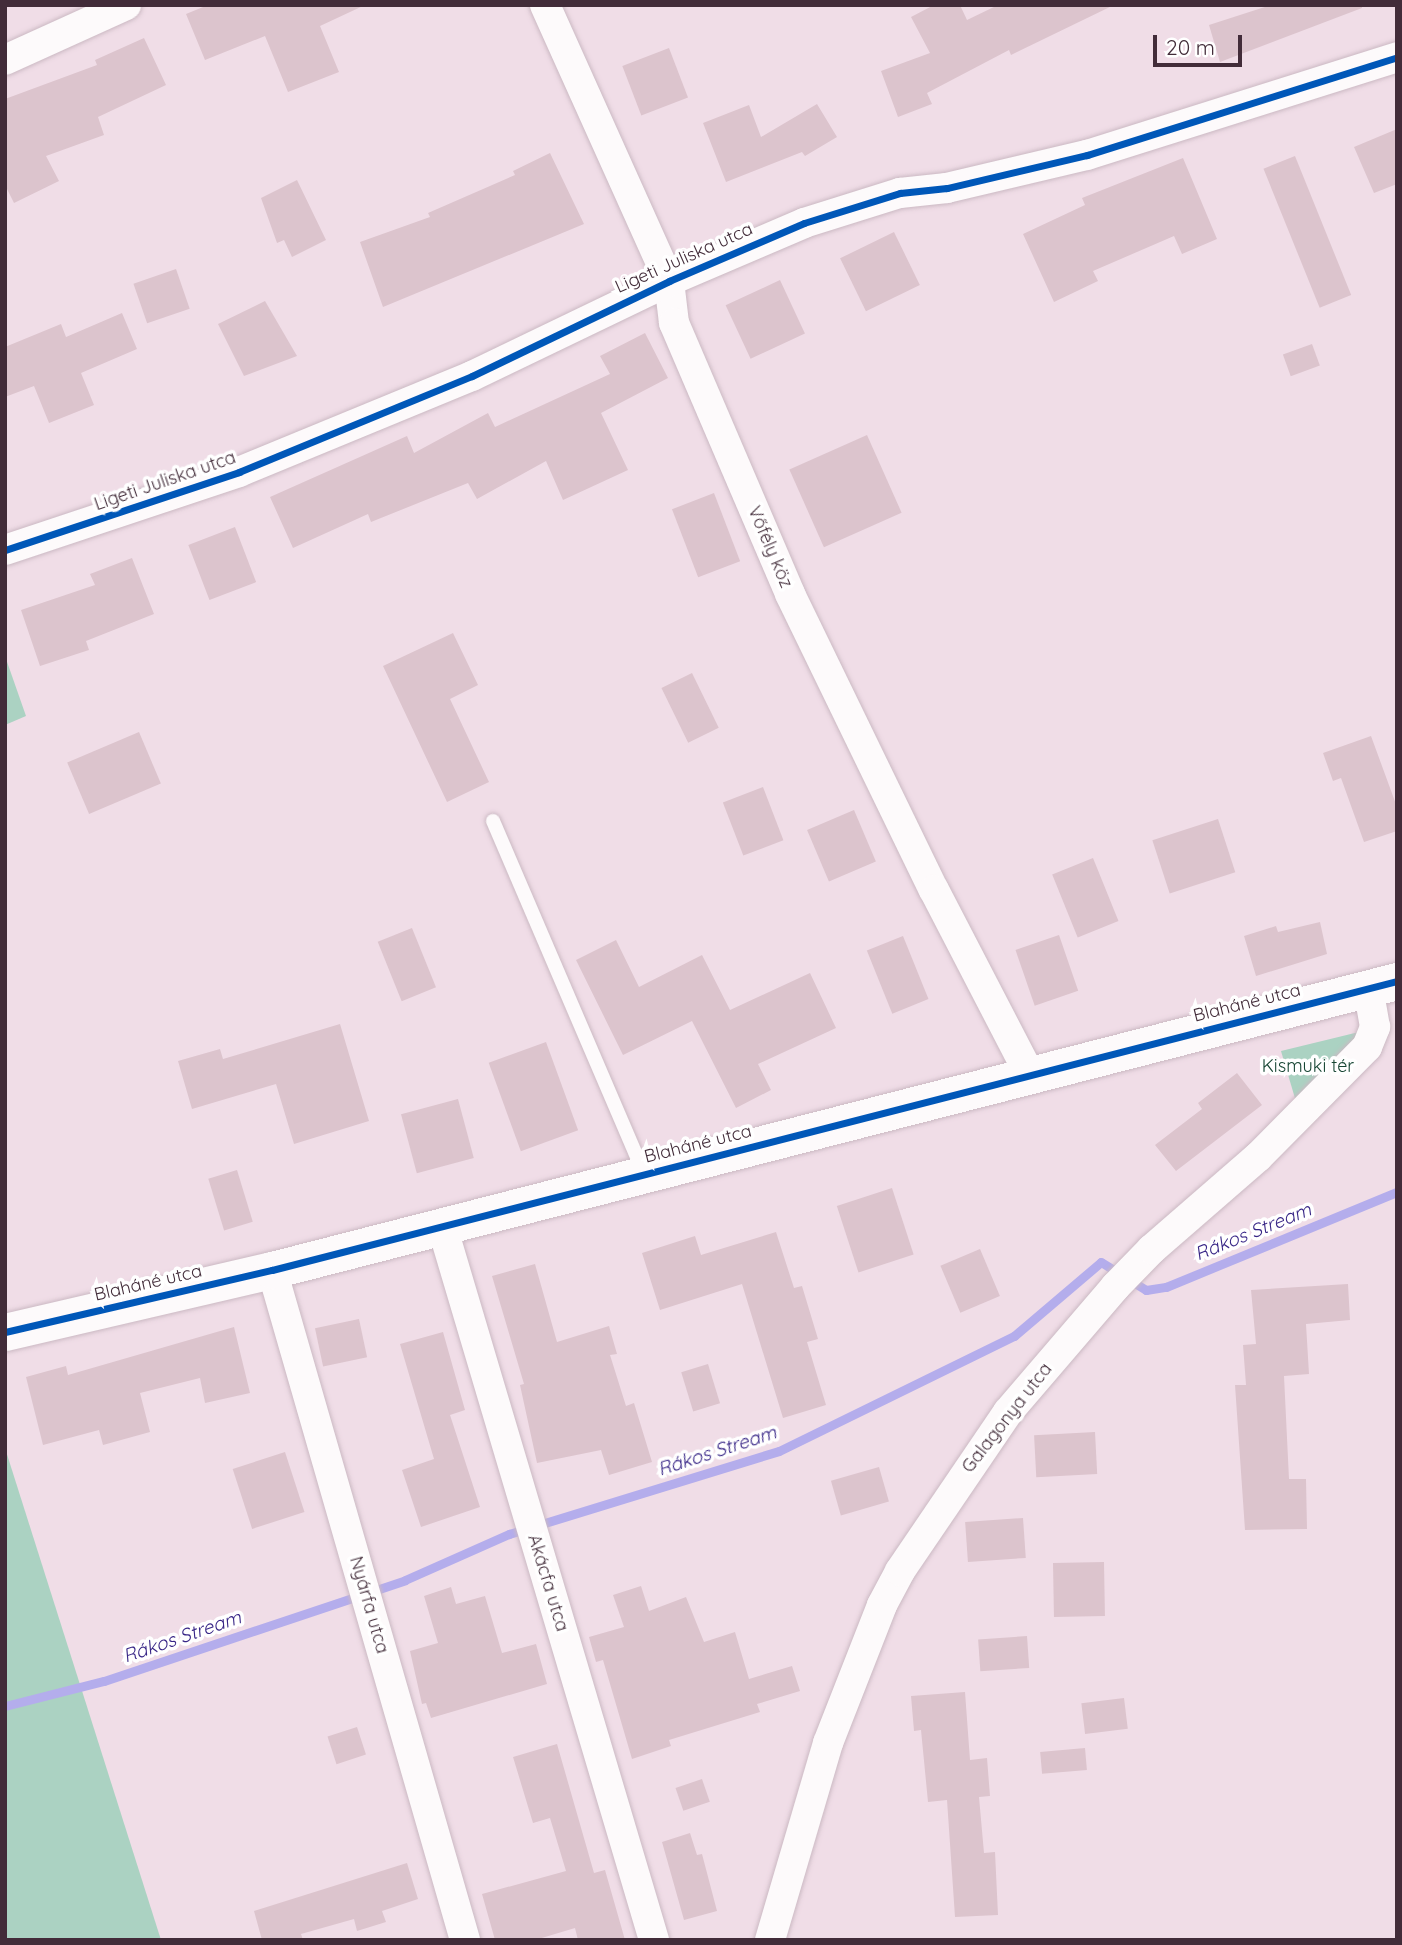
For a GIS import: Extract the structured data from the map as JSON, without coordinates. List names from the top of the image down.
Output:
{
  "streets": {
    "street": [
      "Ligeti Juliska utca",
      "Vőfély köz",
      "Blaháné utca",
      "Galagonya utca",
      "Akácfa utca",
      "Nyárfa utca"
    ]
  },
  "crossings": [
    ["Ligeti Juliska utca", "Vőfély köz"],
    ["Vőfély köz", "Blaháné utca"],
    ["Blaháné utca", "Galagonya utca"],
    ["Blaháné utca", "Akácfa utca"],
    ["Blaháné utca", "Nyárfa utca"]
  ],
  "water": ["Rákos Stream"],
  "parks": ["Kismuki tér"],
  "scale_bar": "20 m"
}
